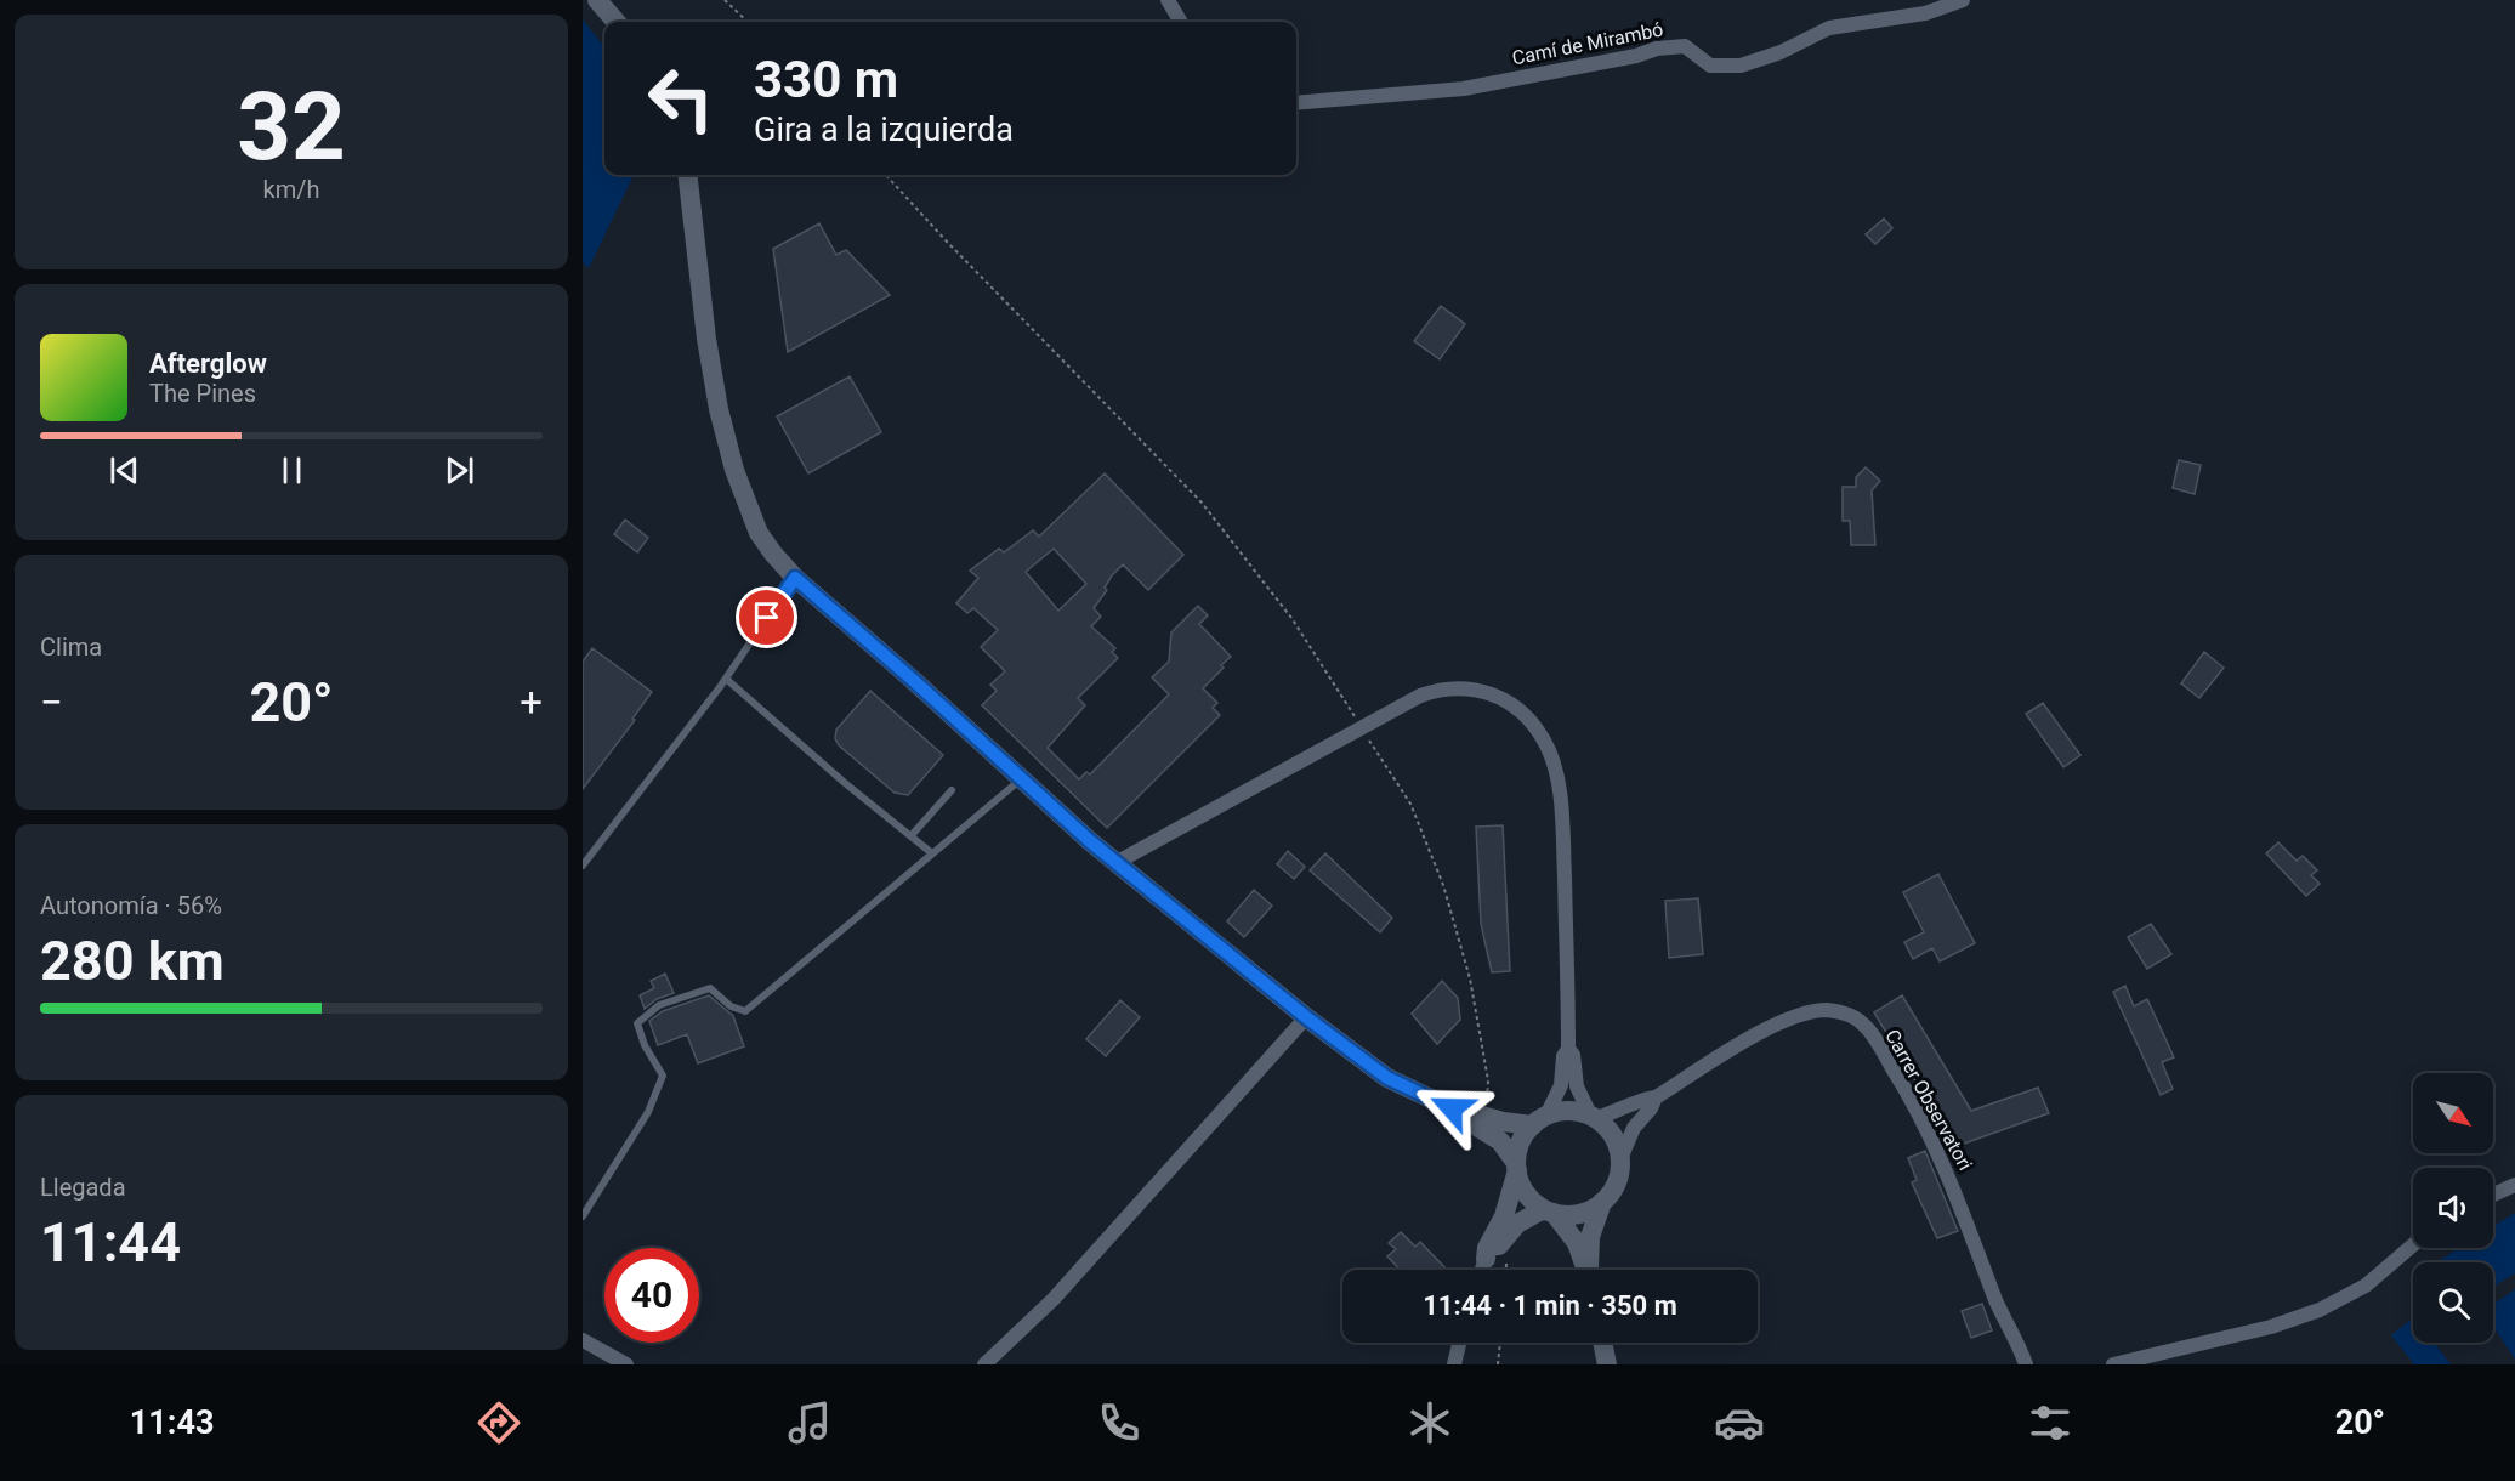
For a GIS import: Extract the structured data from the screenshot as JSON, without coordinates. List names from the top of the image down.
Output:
{
  "streets": {
    "street": ["Camí de Mirambó", "Carrer Observatori"]
  },
  "north": "bottom right",
  "page": {
    "tile": [
      ["32", "km/h"],
      "Clima",
      ["Autonomía · 56%", "280 km"],
      ["Llegada", "11:44"]
    ],
    "turn": ["330 m", "Gira a la izquierda"],
    "song": ["Afterglow", "The Pines"],
    "heat": ["−", "20°", "+"],
    "limit": "40",
    "trip": "11:44 · 1 min · 350 m",
    "tabs": ["11:43", "20°"]
  }
}
